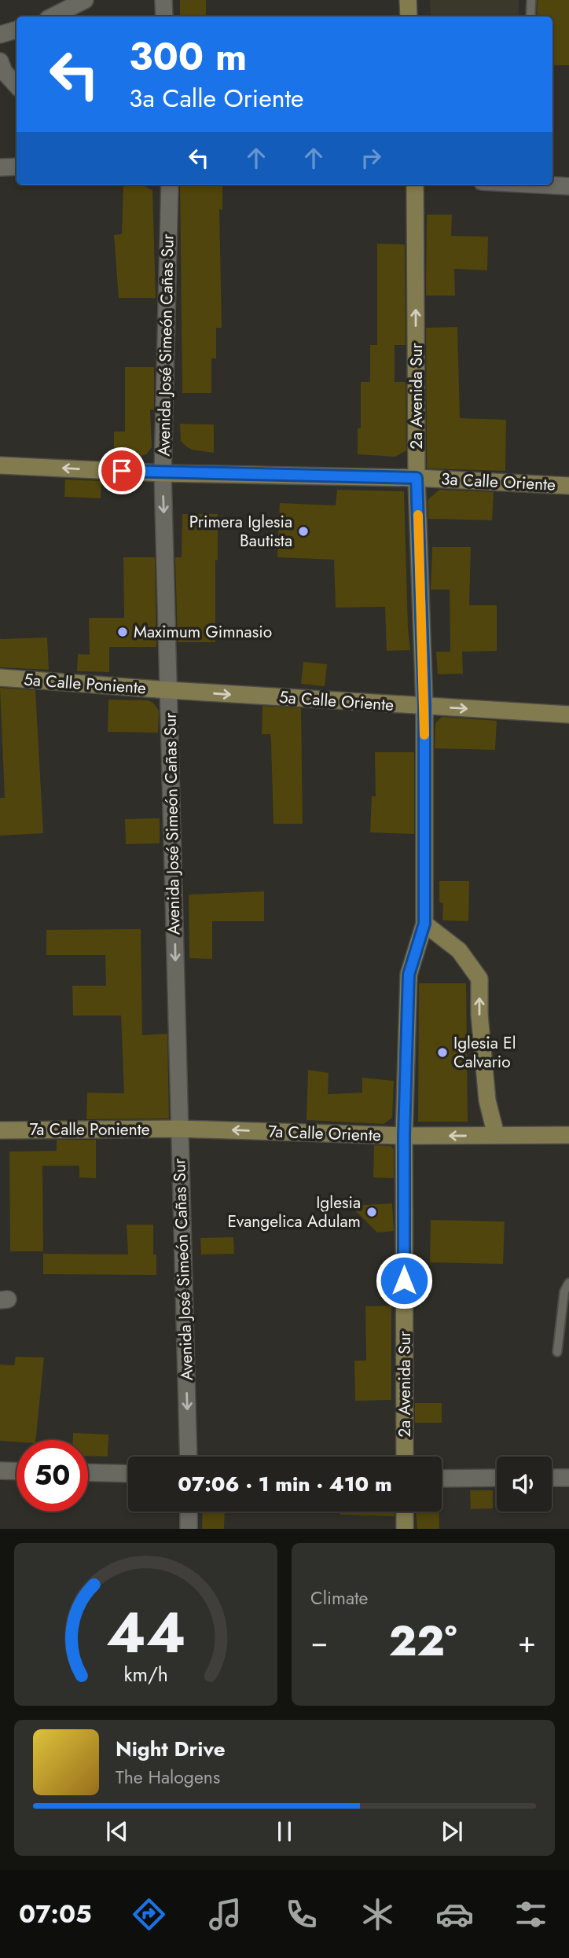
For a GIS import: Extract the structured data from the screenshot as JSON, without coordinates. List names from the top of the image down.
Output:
{
  "streets": {
    "street": [
      "Avenida José Simeón Cañas Sur",
      "2a Avenida Sur",
      "3a Calle Oriente",
      "5a Calle Poniente",
      "5a Calle Oriente",
      "7a Calle Poniente",
      "7a Calle Oriente"
    ]
  },
  "crossings": [
    ["Avenida José Simeón Cañas Sur", "3a Calle Oriente"],
    ["Avenida José Simeón Cañas Sur", "5a Calle Poniente"],
    ["Avenida José Simeón Cañas Sur", "5a Calle Oriente"],
    ["Avenida José Simeón Cañas Sur", "7a Calle Poniente"],
    ["Avenida José Simeón Cañas Sur", "7a Calle Oriente"],
    ["2a Avenida Sur", "3a Calle Oriente"],
    ["2a Avenida Sur", "5a Calle Oriente"],
    ["2a Avenida Sur", "7a Calle Oriente"],
    ["5a Calle Poniente", "5a Calle Oriente"],
    ["7a Calle Poniente", "7a Calle Oriente"]
  ],
  "one_way": ["Avenida José Simeón Cañas Sur", "5a Calle Oriente", "7a Calle Oriente"],
  "places": [
    "Primera Iglesia Bautista",
    "Maximum Gimnasio",
    "Iglesia El Calvario",
    "Iglesia Evangelica Adulam"
  ],
  "page": {
    "turn": ["300 m", "3a Calle Oriente"],
    "limit": "50",
    "trip": "07:06 · 1 min · 410 m",
    "tile": "Climate",
    "heat": ["−", "22°", "+"],
    "song": ["Night Drive", "The Halogens"],
    "tabs": "07:05",
    "gauge": ["44", "km/h"]
  }
}
